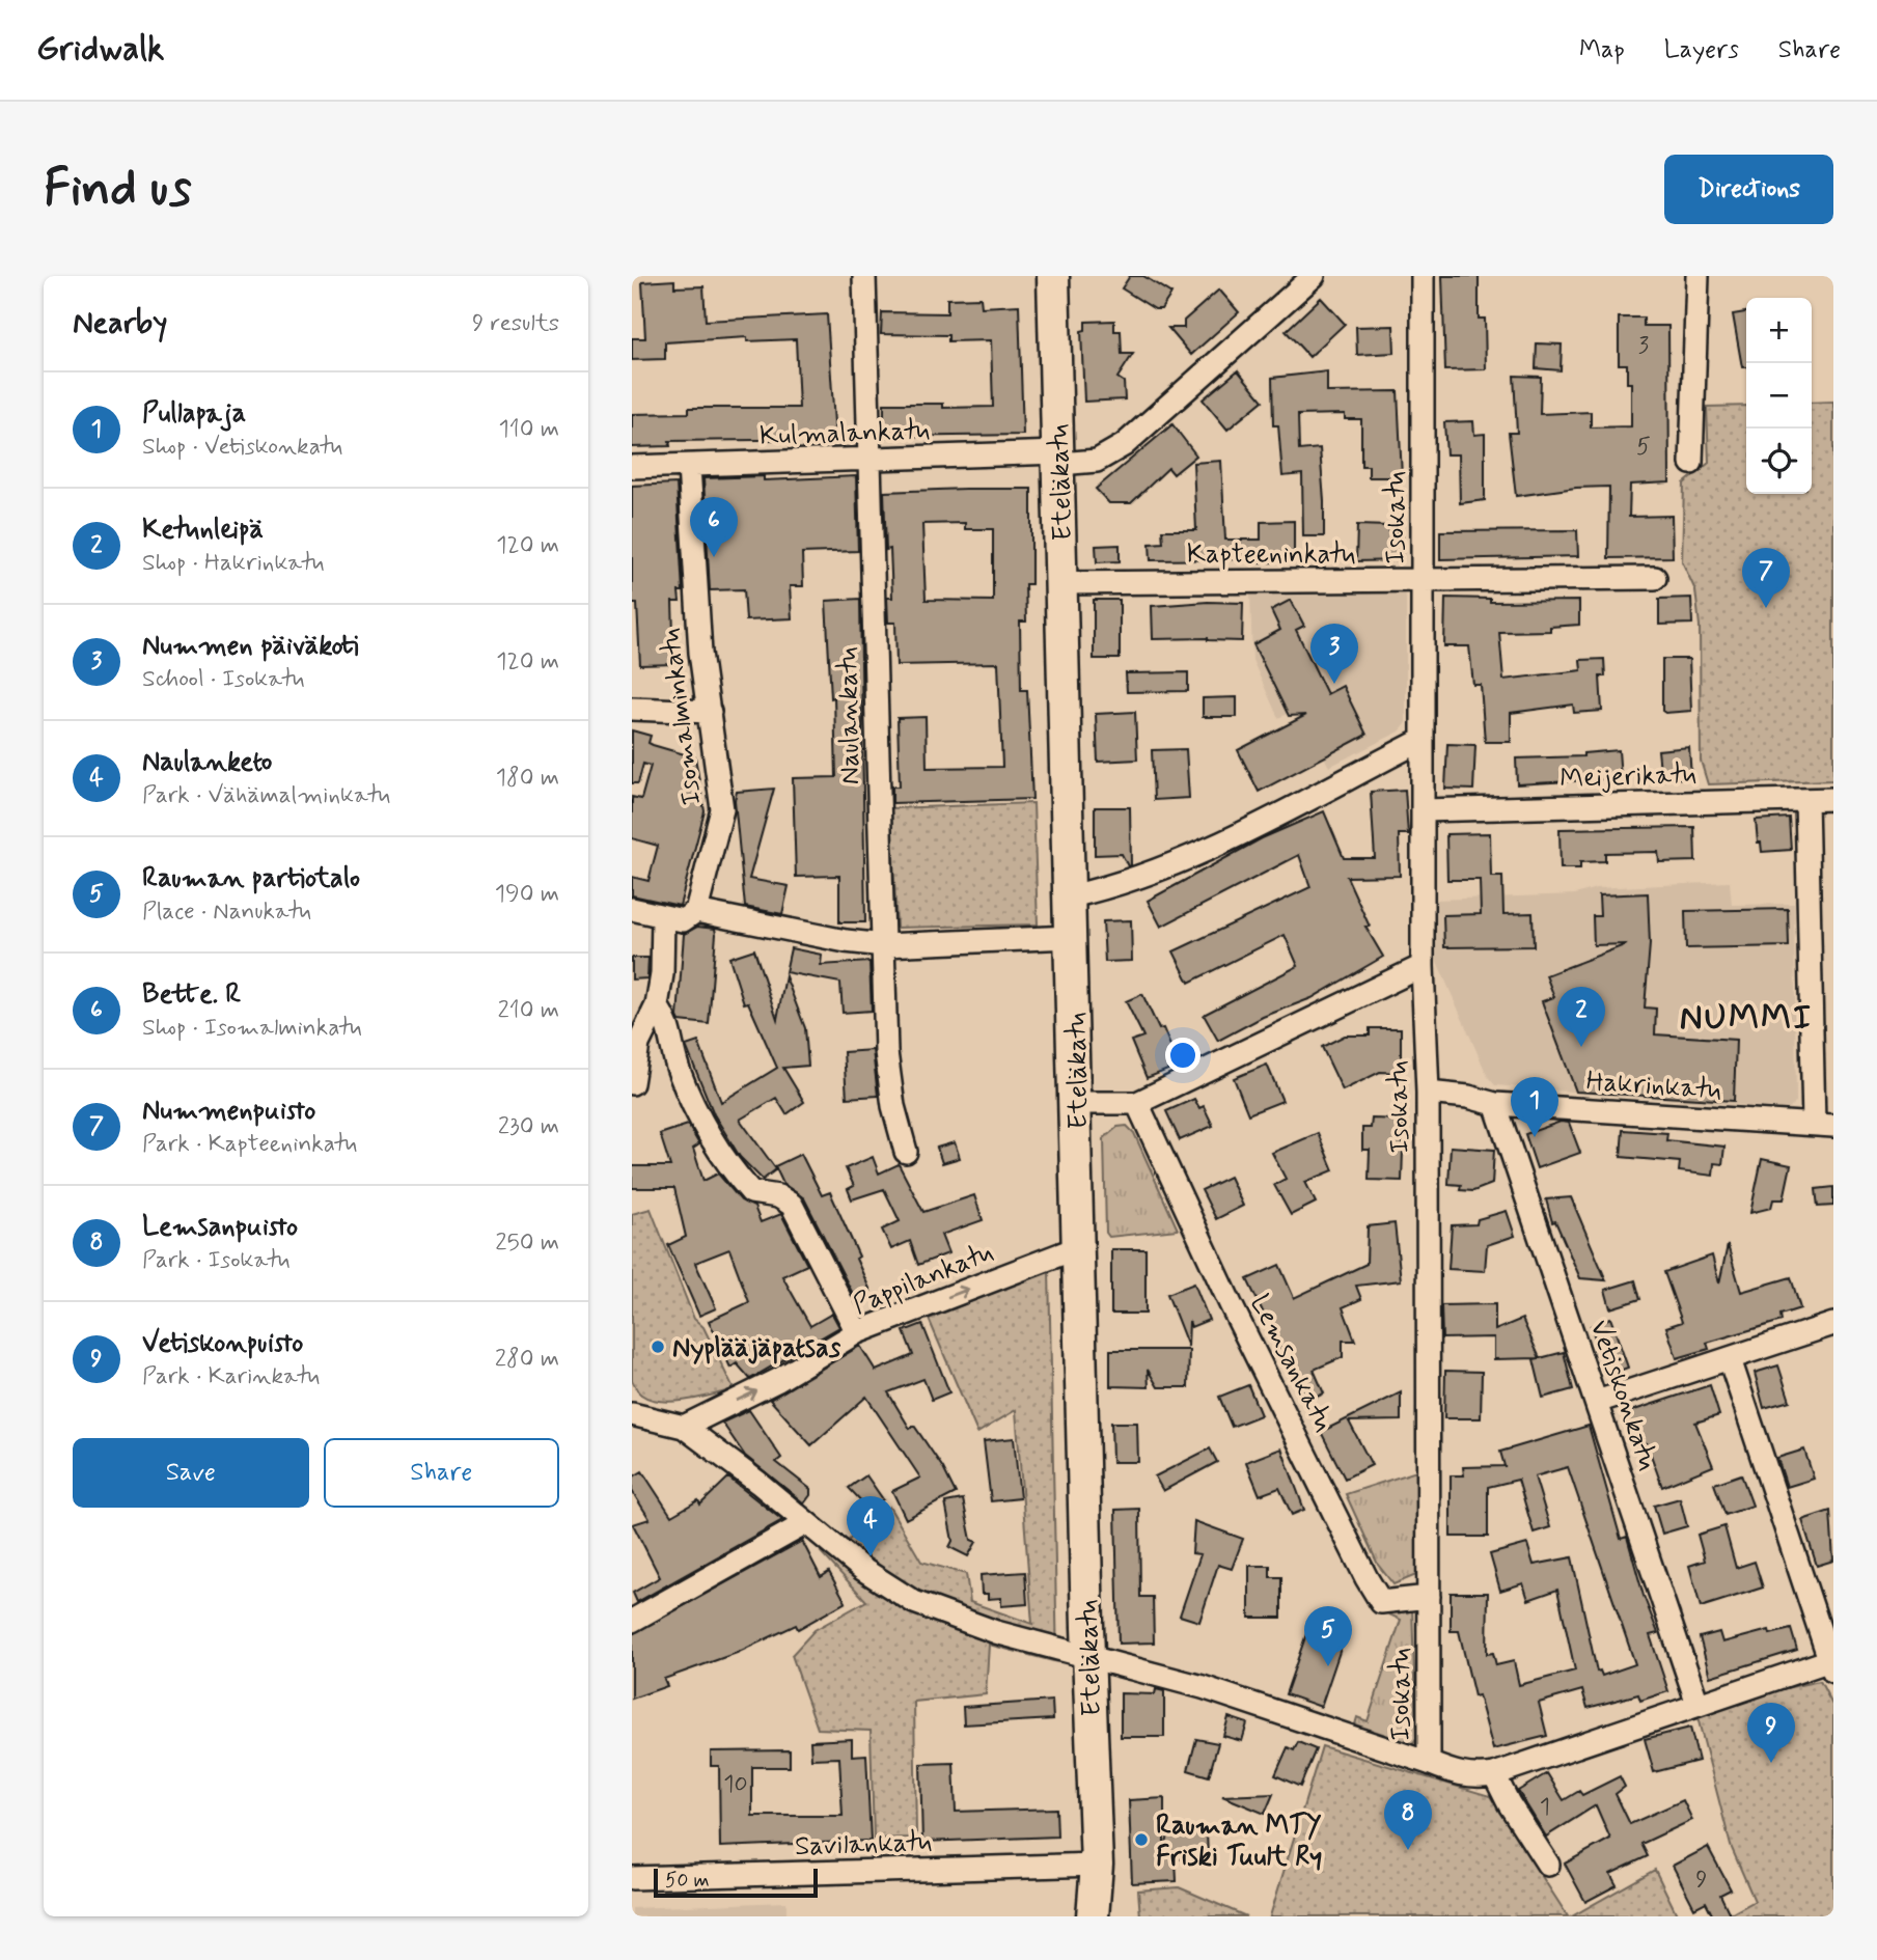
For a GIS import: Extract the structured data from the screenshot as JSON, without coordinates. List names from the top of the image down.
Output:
{
  "streets": {
    "main road": ["Eteläkatu"],
    "street": [
      "Kulmalankatu",
      "Isokatu",
      "Kapteeninkatu",
      "Naulankatu",
      "Isomalminkatu",
      "Meijerikatu",
      "Hakrinkatu",
      "Pappilankatu",
      "Lemsankatu",
      "Vetiskonkatu",
      "Savilankatu"
    ]
  },
  "crossings": [
    ["Kulmalankatu", "Eteläkatu"],
    ["Kulmalankatu", "Naulankatu"],
    ["Kulmalankatu", "Isomalminkatu"],
    ["Eteläkatu", "Kapteeninkatu"],
    ["Eteläkatu", "Pappilankatu"],
    ["Eteläkatu", "Savilankatu"],
    ["Isokatu", "Kapteeninkatu"],
    ["Isokatu", "Meijerikatu"],
    ["Isokatu", "Hakrinkatu"],
    ["Isokatu", "Lemsankatu"],
    ["Isokatu", "Vetiskonkatu"],
    ["Hakrinkatu", "Vetiskonkatu"]
  ],
  "one_way": ["Pappilankatu"],
  "districts": ["NUMMI"],
  "places": ["Nyplääjäpatsas", "Rauman MTY Friski Tuult Ry"],
  "house_numbers": [
    "3",
    "5",
    "10",
    "1",
    "9"
  ],
  "scale_bar": "50 m",
  "page": {
    "header": "Gridwalk",
    "nav": ["Map", "Layers", "Share"],
    "buttons": [
      "Directions",
      ["Save", "Share"]
    ],
    "title": "Find us",
    "heading": ["Nearby", "9 results"],
    "map_buttons": ["+", "−"],
    "list": [
      {
        "mark": "1",
        "name": "Pullapaja",
        "note": "Shop · Vetiskonkatu",
        "value": "110 m"
      },
      {
        "mark": "2",
        "name": "Ketunleipä",
        "note": "Shop · Hakrinkatu",
        "value": "120 m"
      },
      {
        "mark": "3",
        "name": "Nummen päiväkoti",
        "note": "School · Isokatu",
        "value": "120 m"
      },
      {
        "mark": "4",
        "name": "Naulanketo",
        "note": "Park · Vähämalminkatu",
        "value": "180 m"
      },
      {
        "mark": "5",
        "name": "Rauman partiotalo",
        "note": "Place · Nanukatu",
        "value": "190 m"
      },
      {
        "mark": "6",
        "name": "Bette. R",
        "note": "Shop · Isomalminkatu",
        "value": "210 m"
      },
      {
        "mark": "7",
        "name": "Nummenpuisto",
        "note": "Park · Kapteeninkatu",
        "value": "230 m"
      },
      {
        "mark": "8",
        "name": "Lemsanpuisto",
        "note": "Park · Isokatu",
        "value": "250 m"
      },
      {
        "mark": "9",
        "name": "Vetiskonpuisto",
        "note": "Park · Karinkatu",
        "value": "280 m"
      }
    ],
    "pins": [
      "6",
      "7",
      "3",
      "2",
      "1",
      "4",
      "5",
      "9",
      "8"
    ],
    "scale": "50 m"
  }
}
